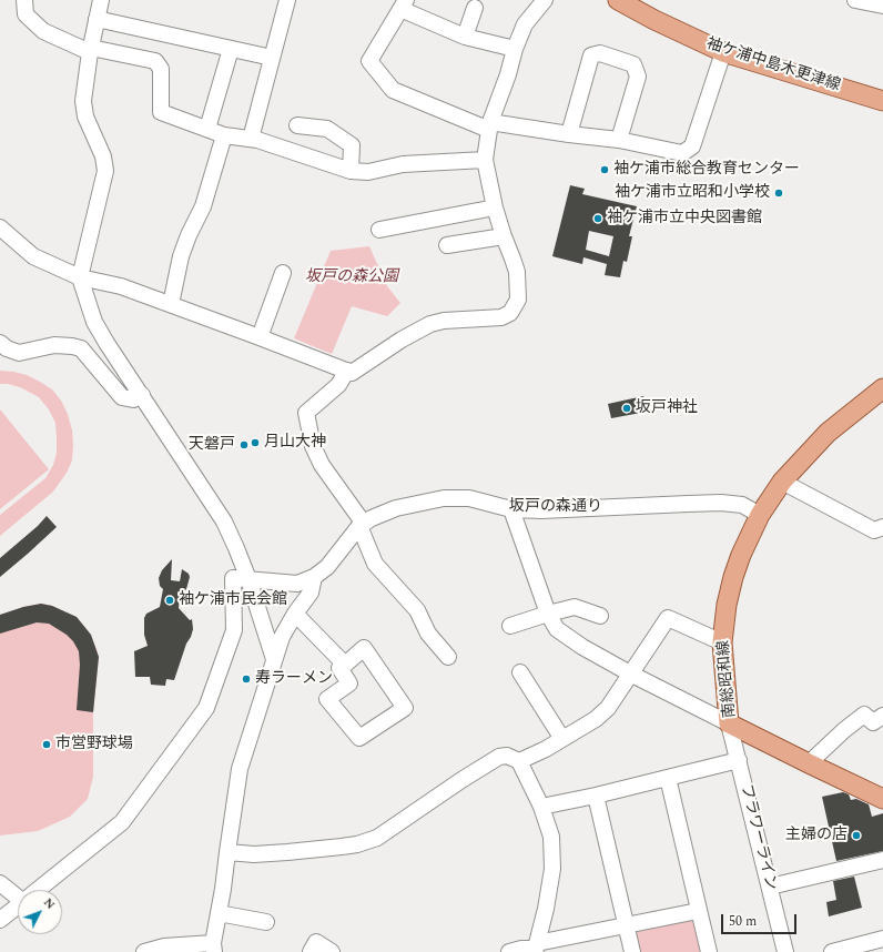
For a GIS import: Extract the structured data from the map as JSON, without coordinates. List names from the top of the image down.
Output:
{
  "streets": {
    "main road": ["袖ケ浦中島木更津線", "南総昭和線"],
    "street": ["坂戸の森通り", "フラワーライン"]
  },
  "crossings": [
    ["坂戸の森通り", "南総昭和線"],
    ["南総昭和線", "フラワーライン"]
  ],
  "parks": ["坂戸の森公園"],
  "places": [
    "袖ケ浦市総合教育センター",
    "袖ケ浦市立昭和小学校",
    "袖ケ浦市立中央図書館",
    "坂戸神社",
    "月山大神",
    "天磐戸",
    "袖ケ浦市民会館",
    "寿ラーメン",
    "市営野球場",
    "主婦の店"
  ],
  "scale_bar": "50 m",
  "north": "top right"
}
